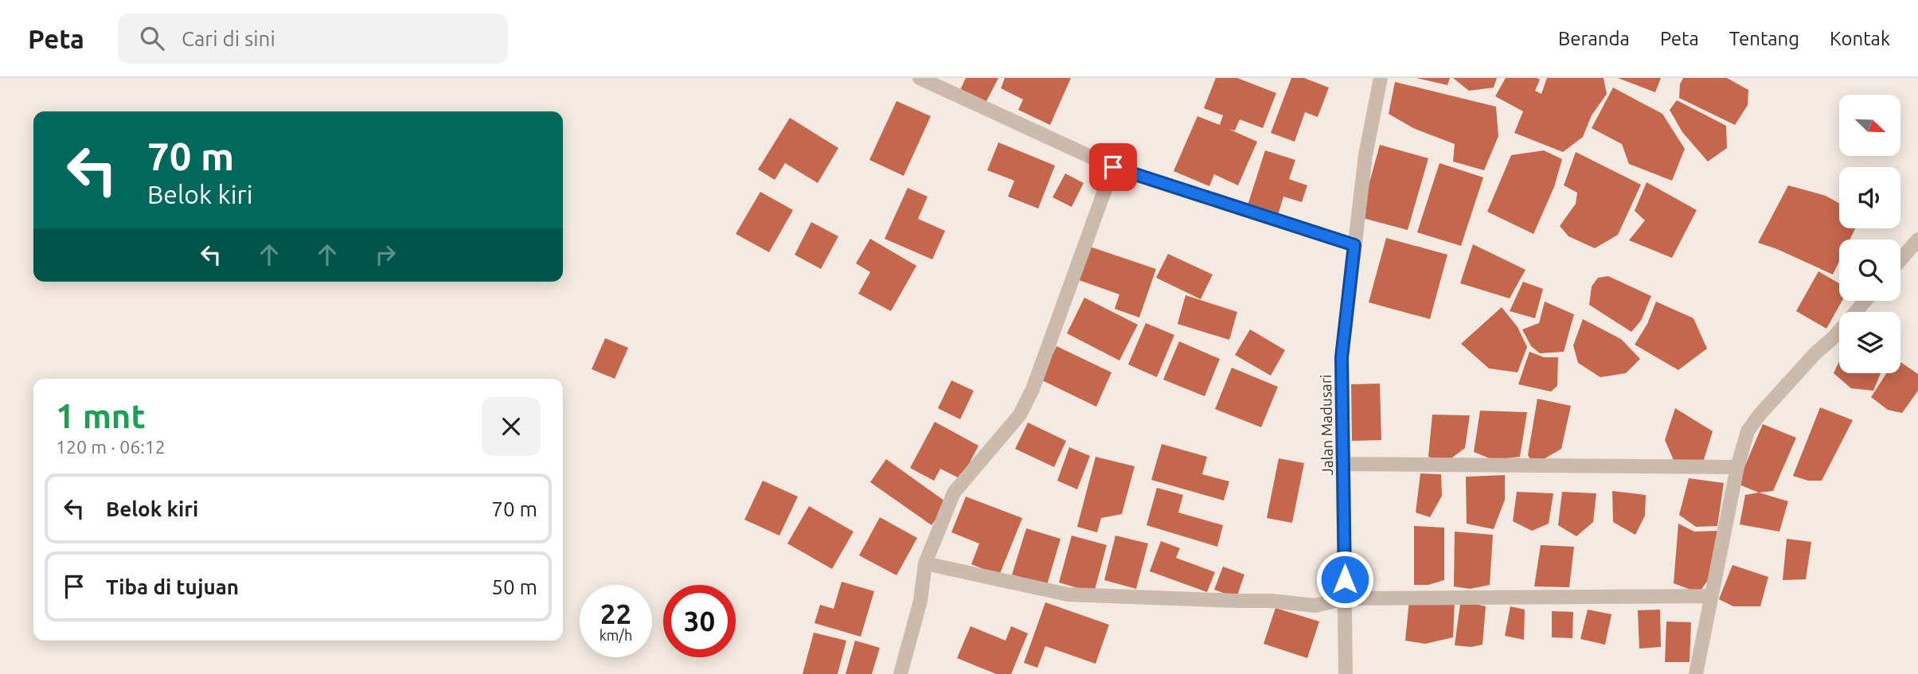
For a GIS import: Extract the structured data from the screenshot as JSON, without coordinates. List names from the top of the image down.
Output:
{
  "streets": {
    "street": ["Jalan Madusari"]
  },
  "north": "bottom right",
  "page": {
    "header": "Peta",
    "search": "Cari di sini",
    "nav": [
      "Beranda",
      "Peta",
      "Tentang",
      "Kontak"
    ],
    "turn": ["70 m", "Belok kiri"],
    "heading": ["1 mnt", "120 m · 06:12"],
    "list": [
      {
        "name": "Belok kiri",
        "value": "70 m"
      },
      {
        "name": "Tiba di tujuan",
        "value": "50 m"
      }
    ],
    "speed": "22 km/h",
    "limit": "30"
  }
}
